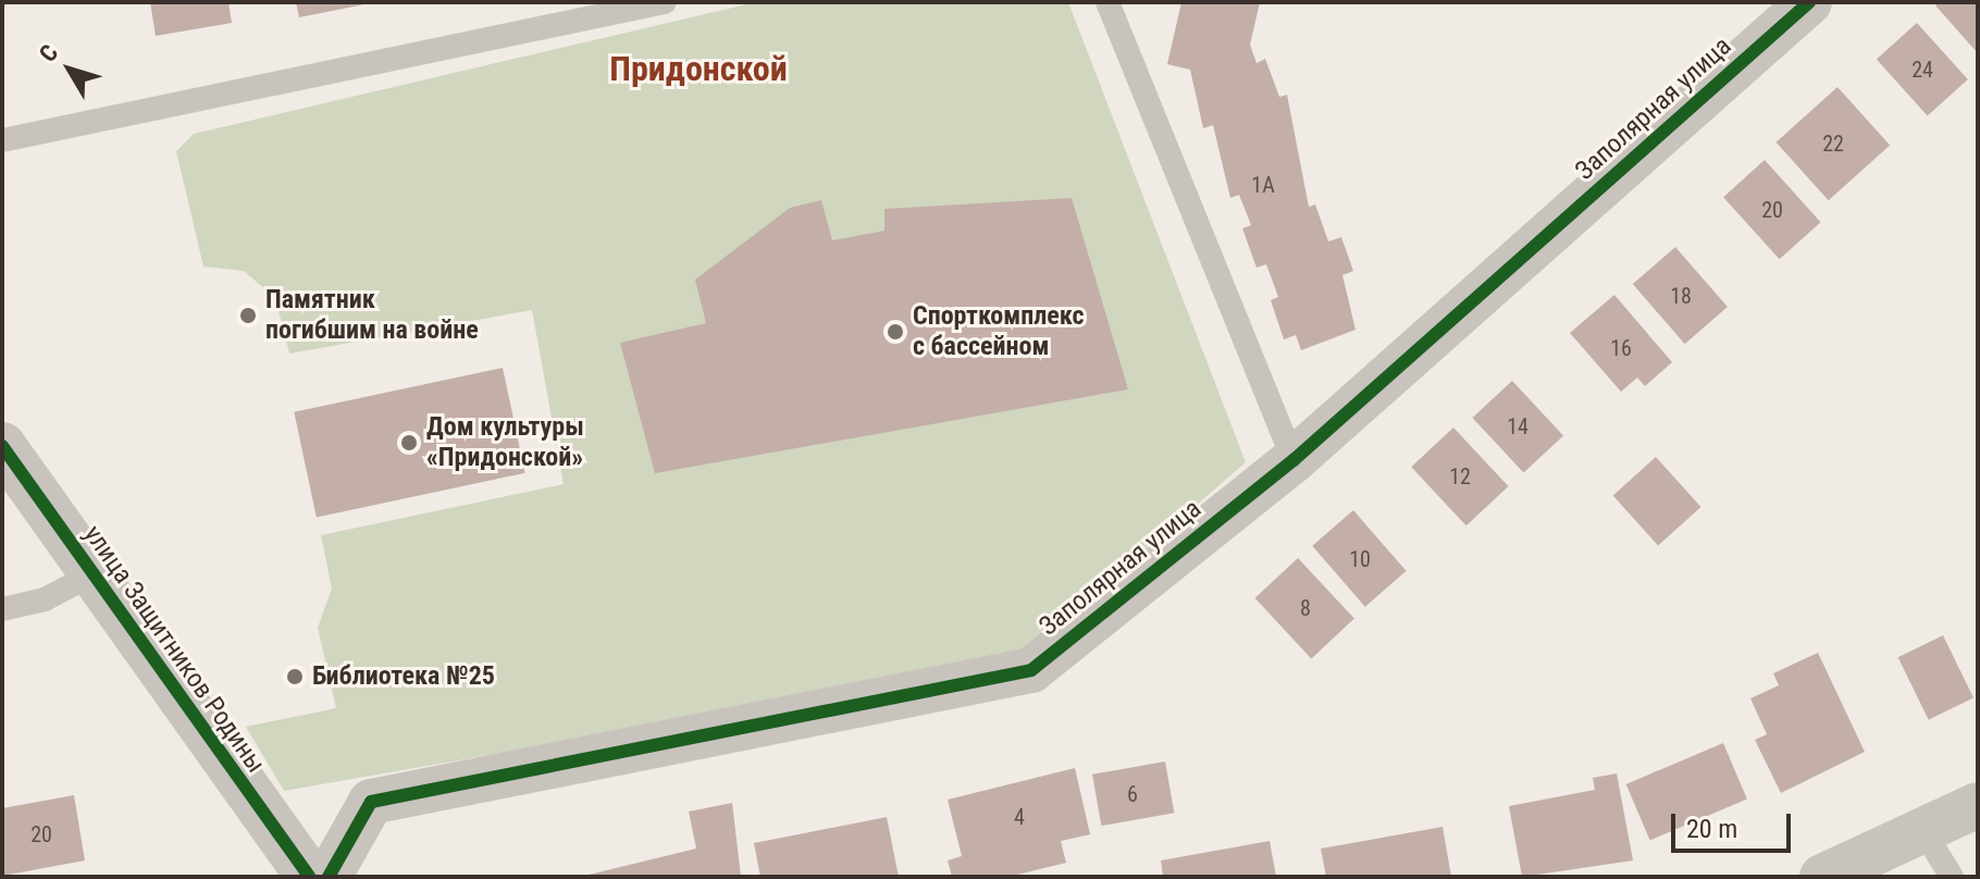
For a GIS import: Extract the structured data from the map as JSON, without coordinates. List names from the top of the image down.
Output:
{
  "streets": {
    "street": ["Заполярная улица", "улица Защитников Родины"]
  },
  "districts": ["Придонской"],
  "places": [
    "Памятник погибшим на войне",
    "Спорткомплекс с бассейном",
    "Дом культуры «Придонской»",
    "Библиотека №25"
  ],
  "house_numbers": [
    "24",
    "22",
    "1А",
    "20",
    "18",
    "16",
    "14",
    "12",
    "10",
    "8",
    "6",
    "4",
    "20"
  ],
  "scale_bar": "20 m",
  "north": "top left"
}
